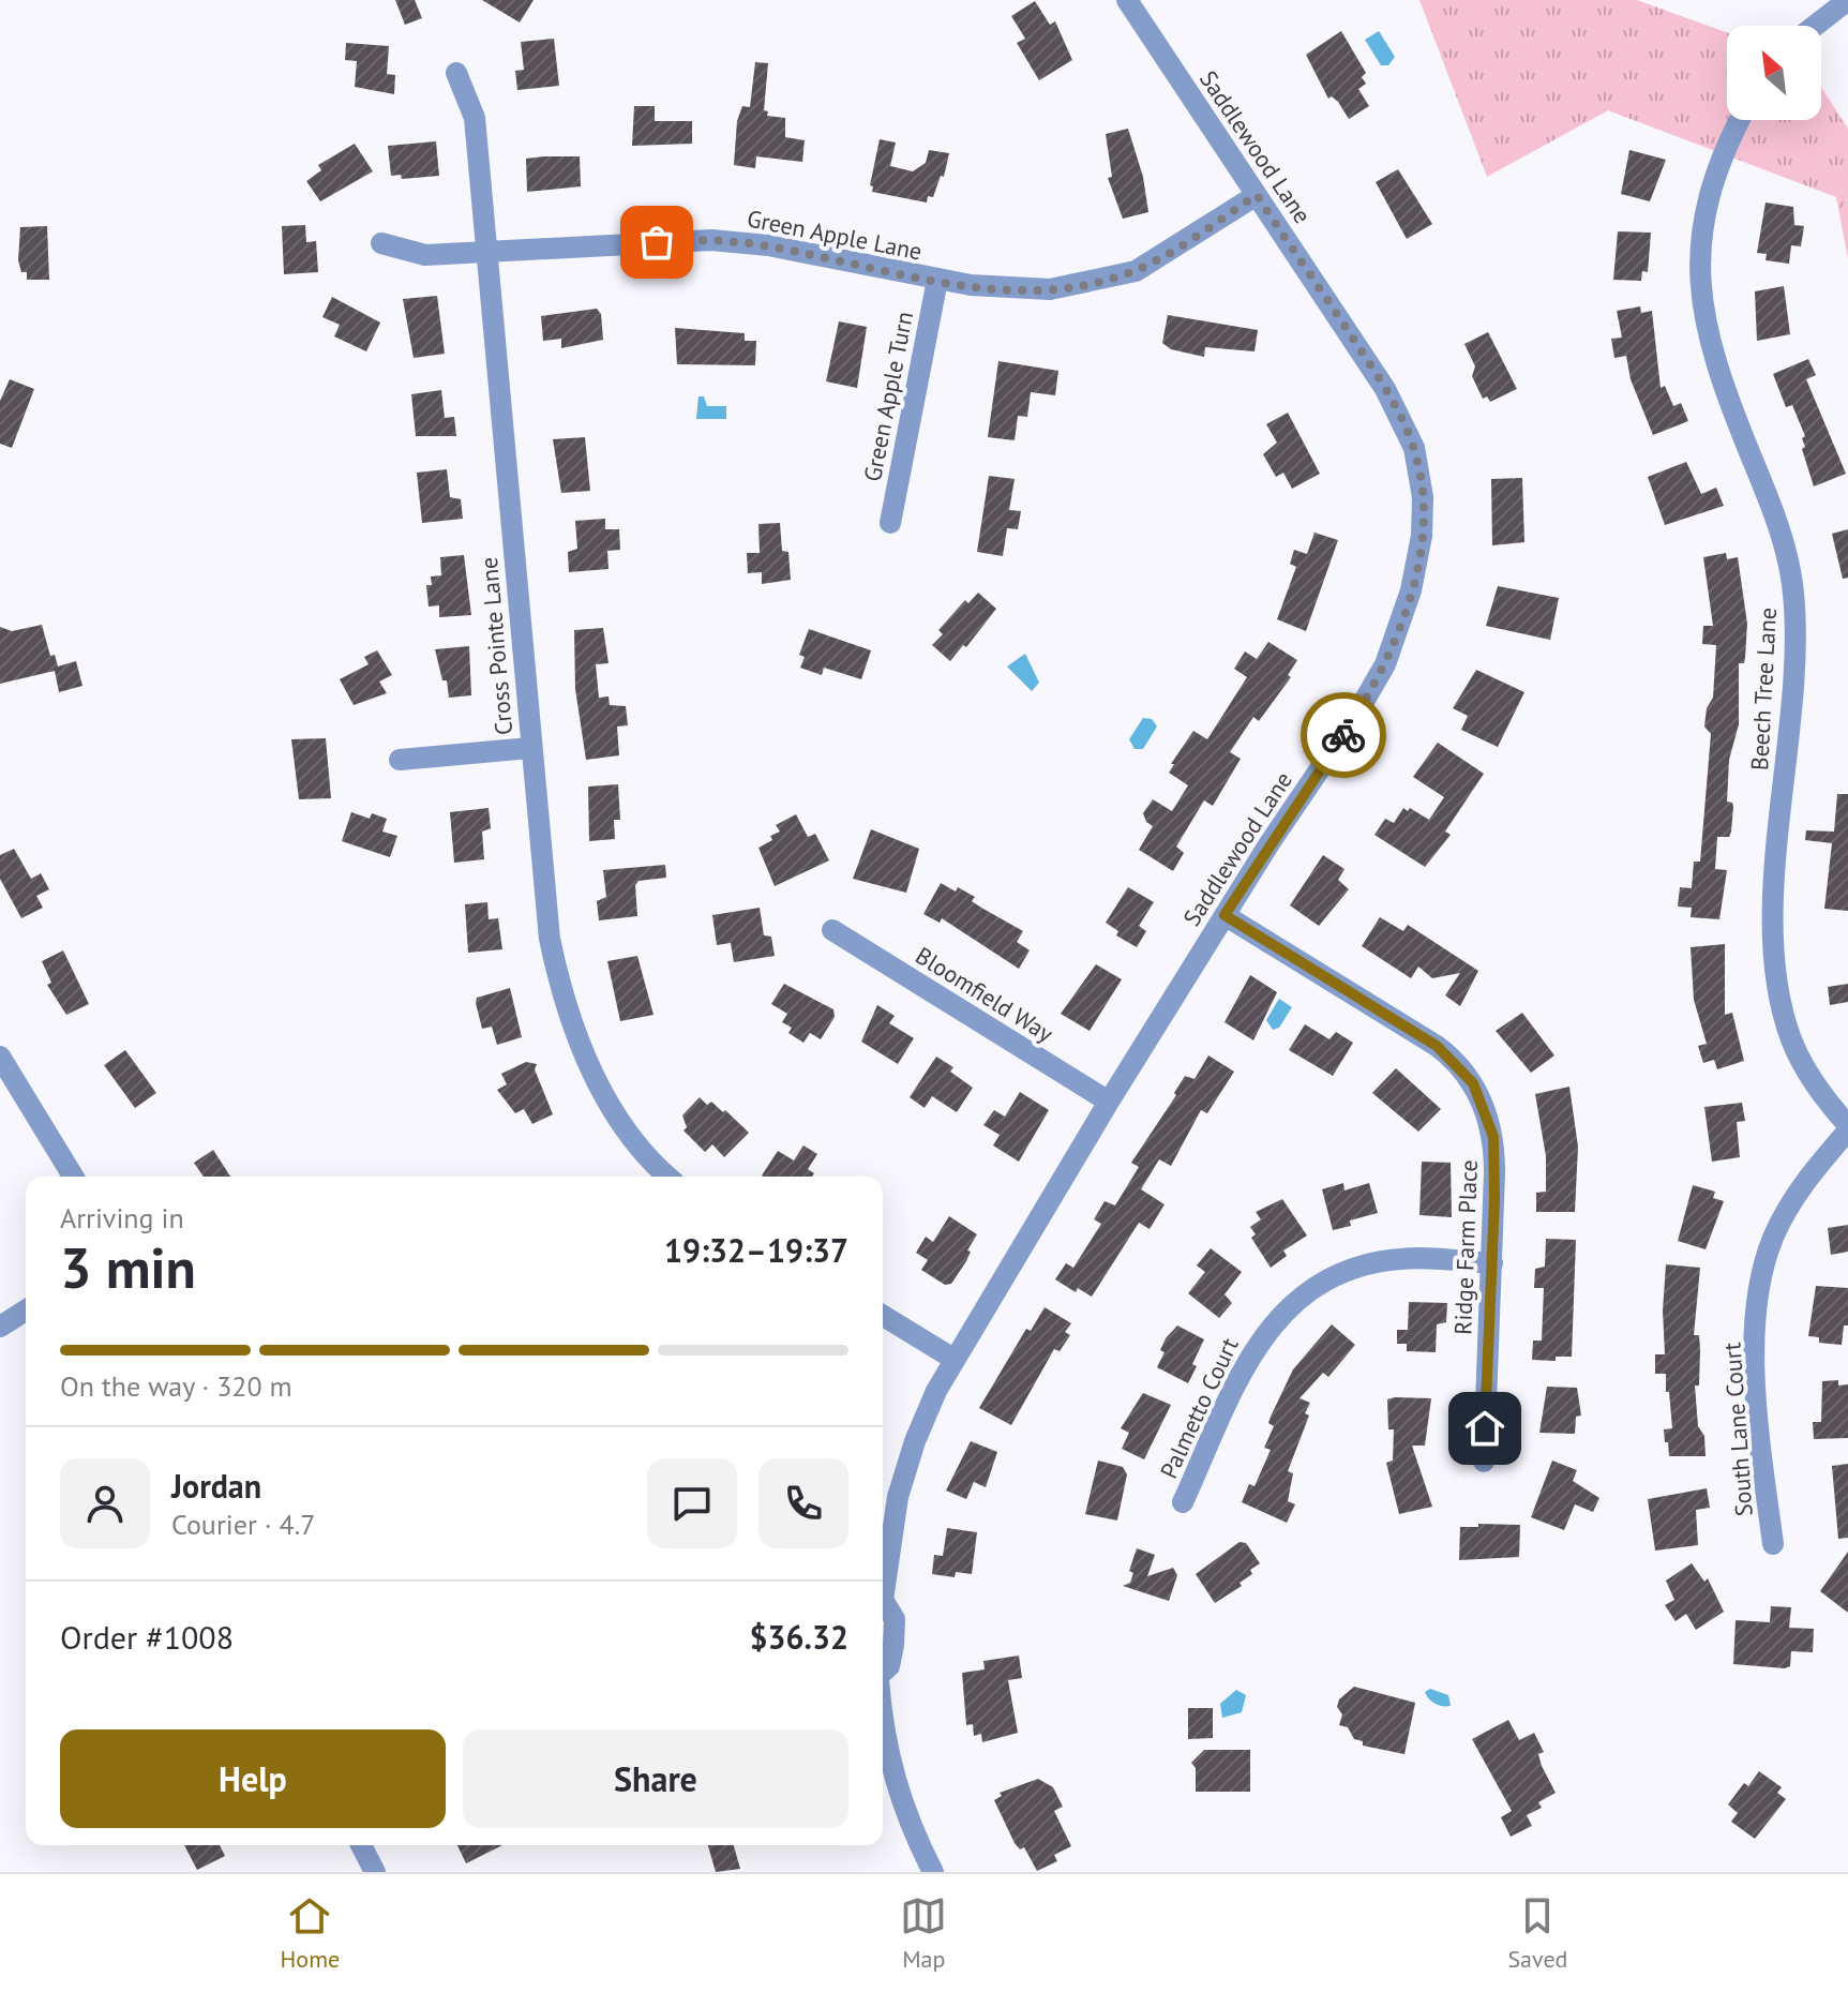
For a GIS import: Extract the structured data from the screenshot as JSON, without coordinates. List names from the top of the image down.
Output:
{
  "streets": {
    "street": [
      "Saddlewood Lane",
      "Green Apple Lane",
      "Green Apple Turn",
      "Cross Pointe Lane",
      "Beech Tree Lane",
      "Bloomfield Way",
      "Ridge Farm Place",
      "Palmetto Court",
      "South Lane Court"
    ]
  },
  "crossings": [
    ["Saddlewood Lane", "Green Apple Lane"],
    ["Saddlewood Lane", "Bloomfield Way"],
    ["Saddlewood Lane", "Ridge Farm Place"],
    ["Green Apple Lane", "Green Apple Turn"],
    ["Green Apple Lane", "Cross Pointe Lane"],
    ["Beech Tree Lane", "South Lane Court"],
    ["Ridge Farm Place", "Palmetto Court"]
  ],
  "north": "top left",
  "page": {
    "heading": ["3 min", "Arriving in", "19:32–19:37"],
    "panel": [
      "Jordan",
      "Courier · 4.7",
      "Order #1008",
      "$36.32"
    ],
    "bar": "On the way · 320 m",
    "buttons": ["Help", "Share"],
    "tabs": ["Home", "Map", "Saved"]
  }
}
